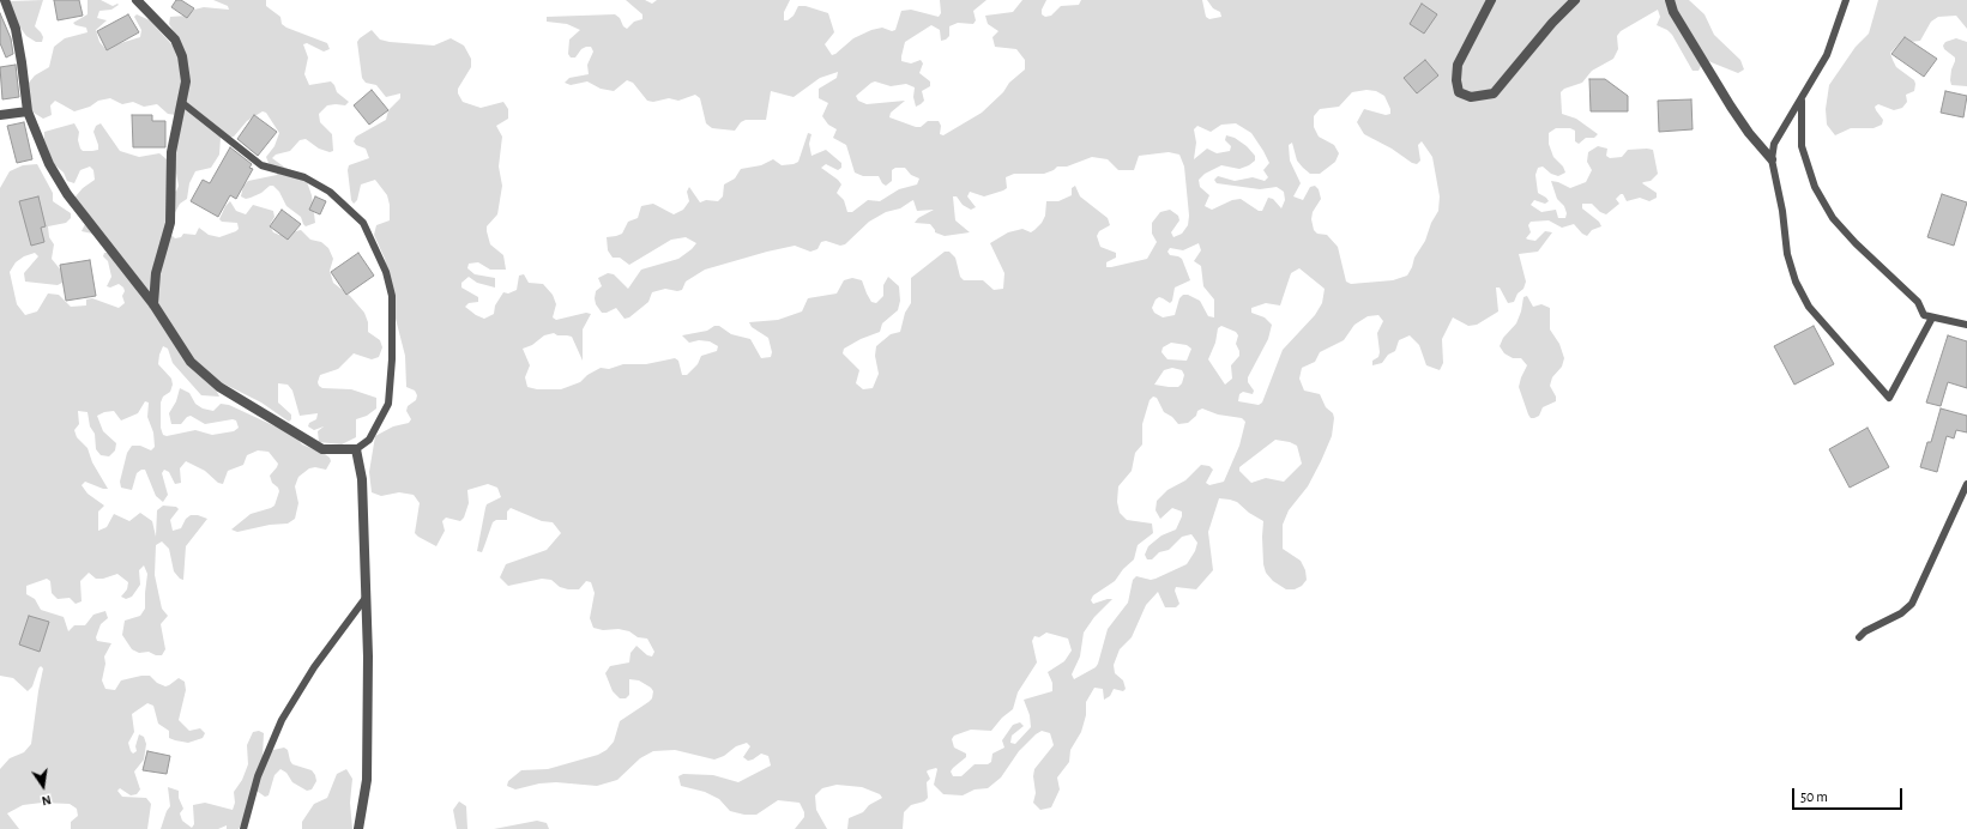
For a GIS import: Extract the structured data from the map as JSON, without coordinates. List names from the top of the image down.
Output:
{
  "scale_bar": "50 m",
  "north": "bottom"
}
